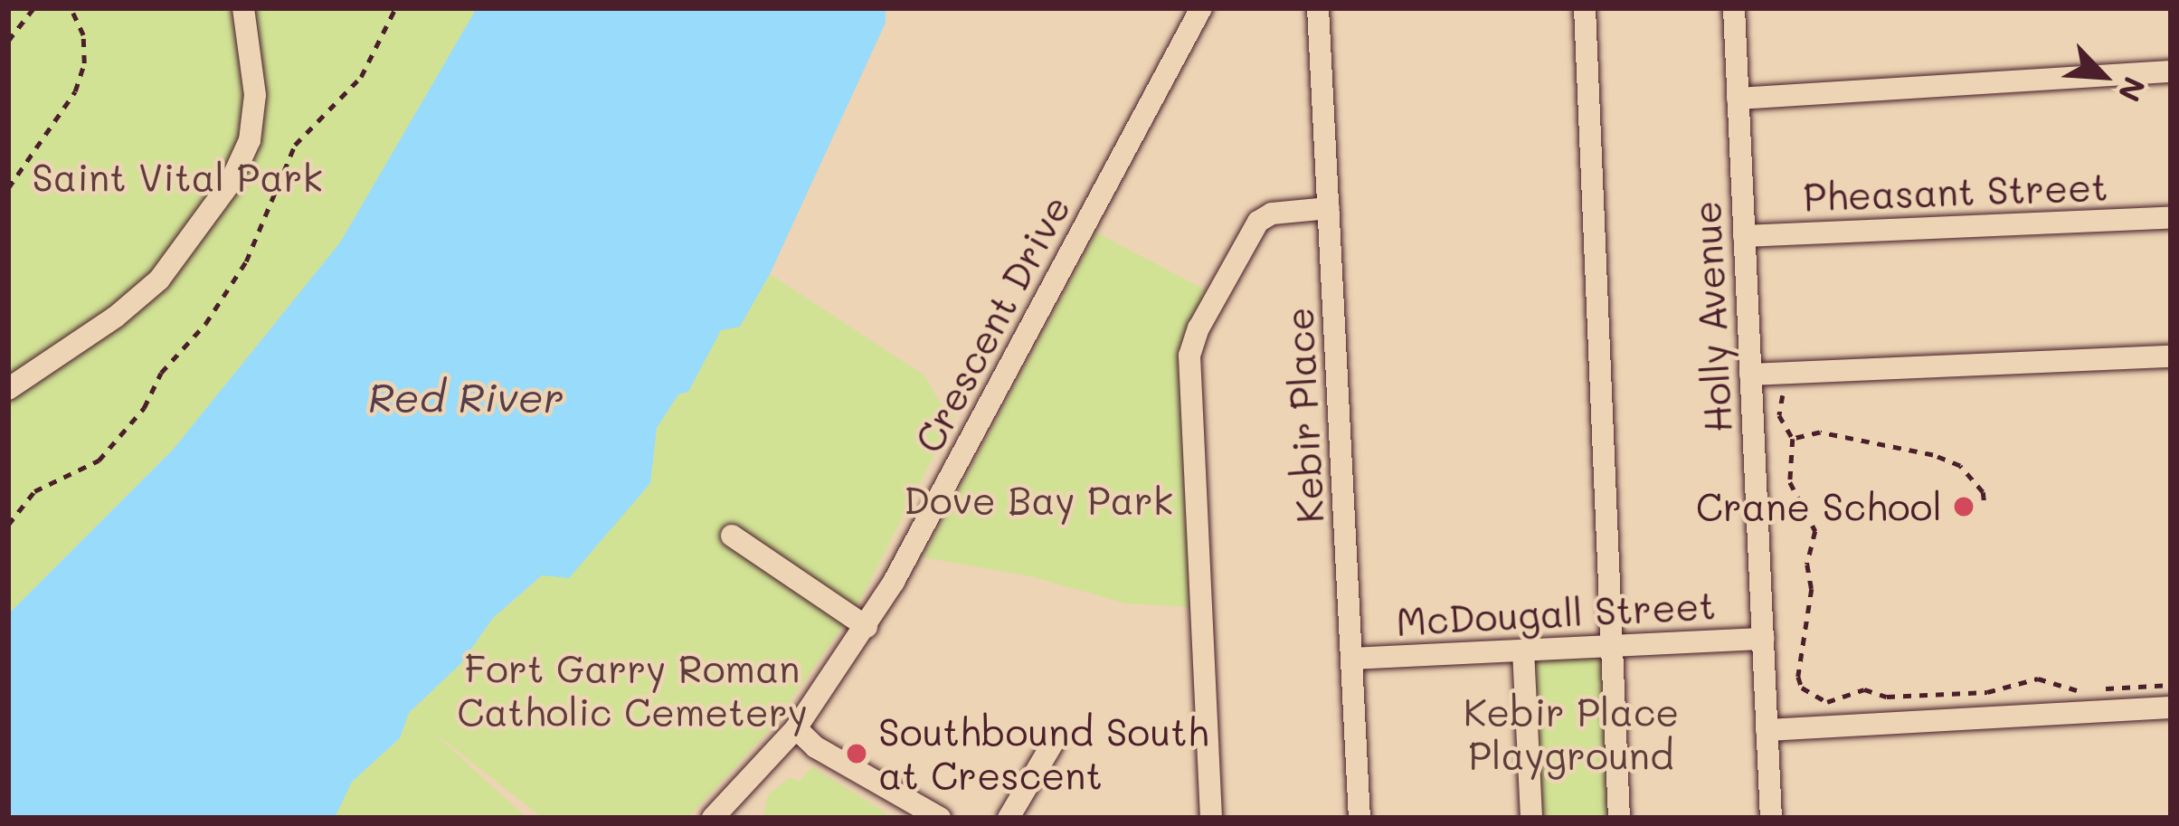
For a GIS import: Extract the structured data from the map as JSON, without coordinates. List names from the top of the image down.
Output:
{
  "streets": {
    "street": [
      "Pheasant Street",
      "Holly Avenue",
      "Crescent Drive",
      "Kebir Place",
      "McDougall Street"
    ]
  },
  "crossings": [
    ["Pheasant Street", "Holly Avenue"],
    ["Holly Avenue", "McDougall Street"],
    ["Kebir Place", "McDougall Street"]
  ],
  "water": ["Red River"],
  "parks": [
    "Saint Vital Park",
    "Dove Bay Park",
    "Fort Garry Roman Catholic Cemetery",
    "Kebir Place Playground"
  ],
  "places": ["Crane School", "Southbound South at Crescent"],
  "north": "bottom right"
}
